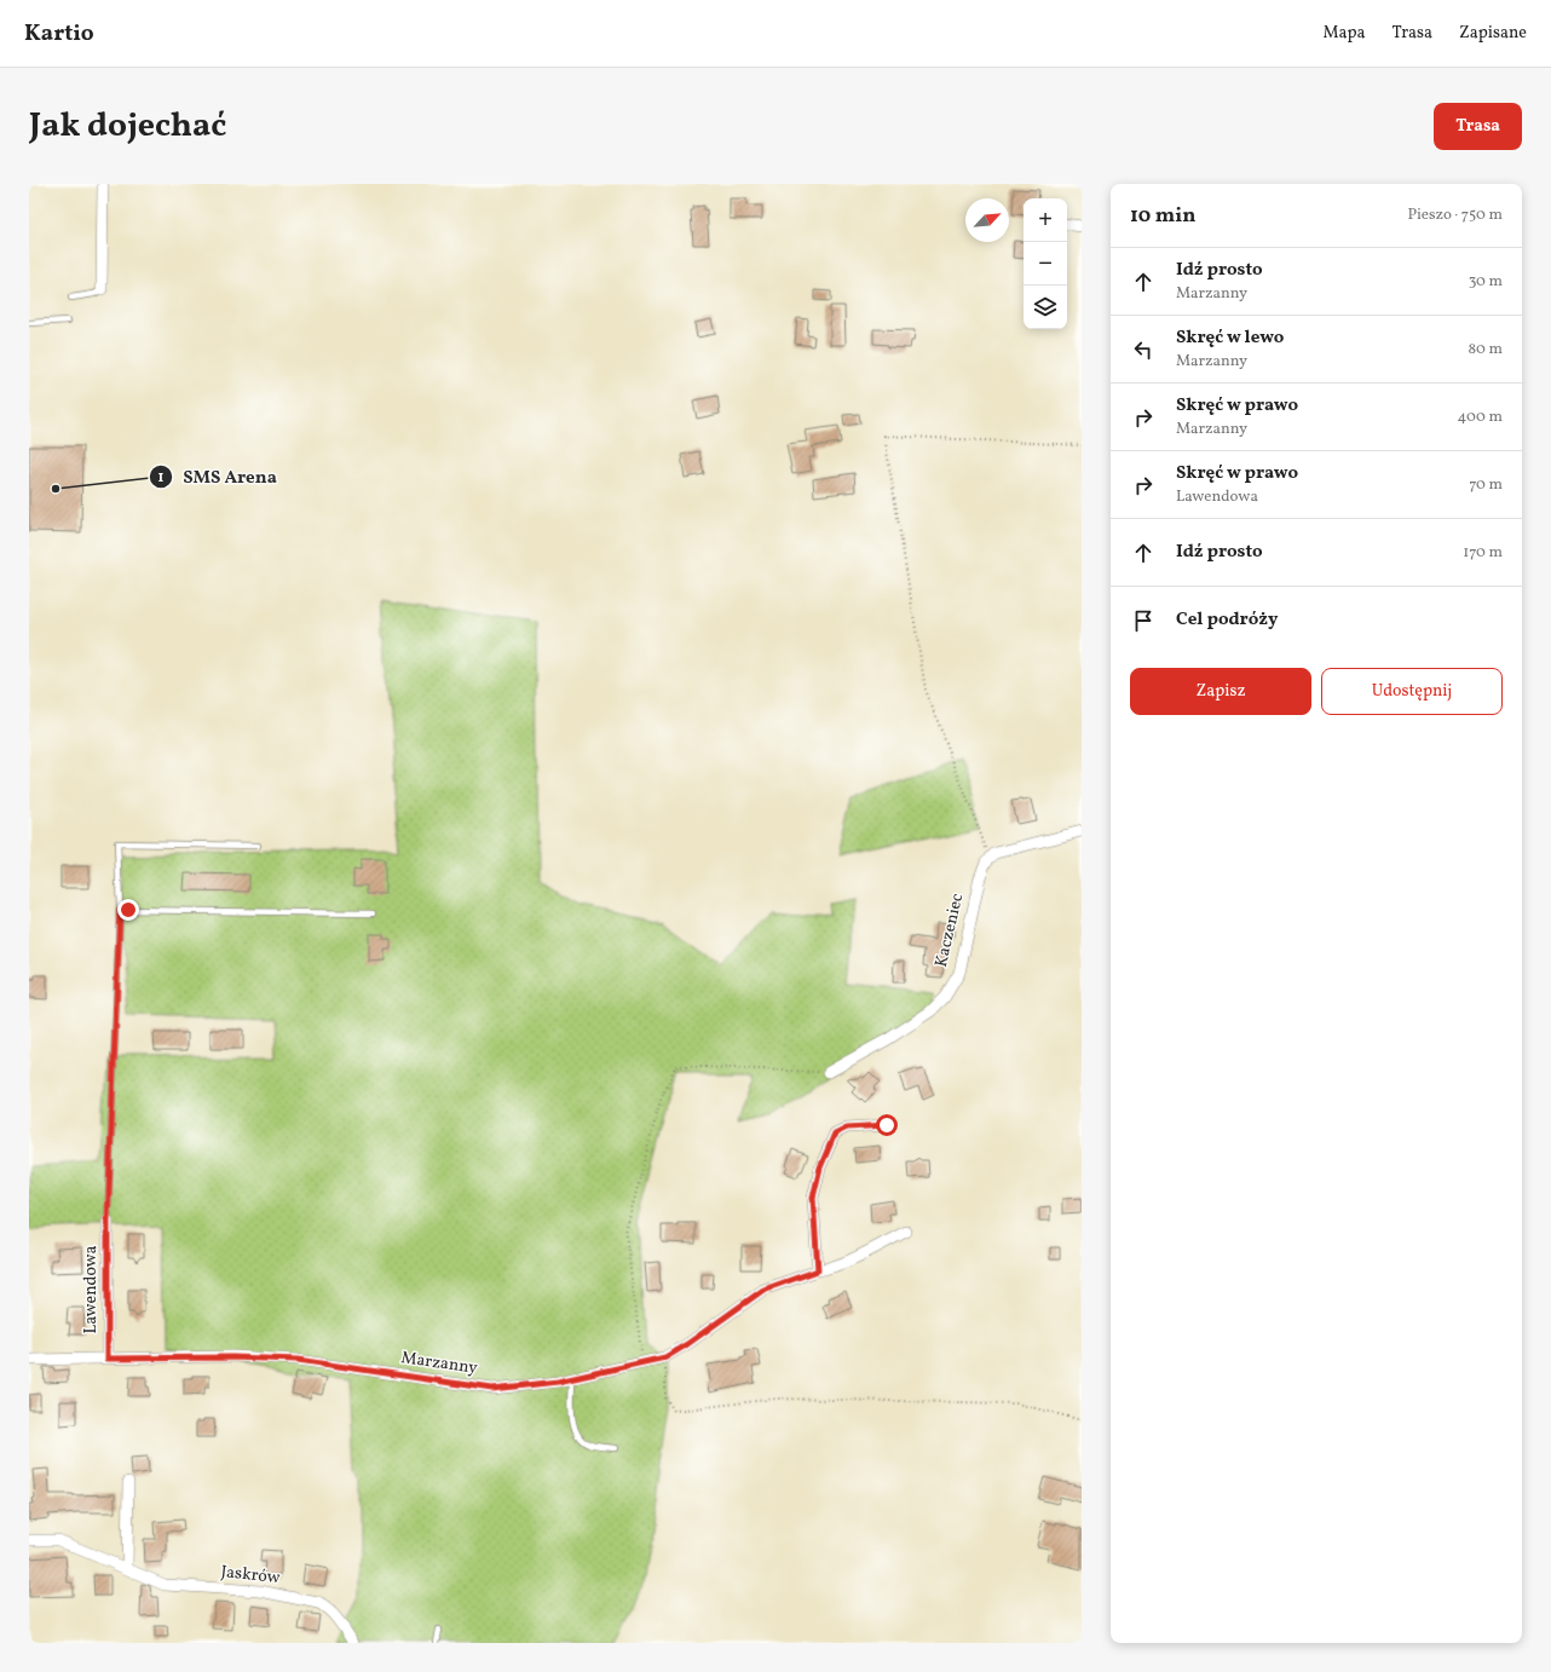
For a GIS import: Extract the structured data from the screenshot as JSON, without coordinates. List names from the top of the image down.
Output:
{
  "streets": {
    "street": [
      "Kaczeniec",
      "Lawendowa",
      "Marzanny",
      "Jaskrów"
    ]
  },
  "crossings": [
    ["Lawendowa", "Marzanny"]
  ],
  "places": ["SMS Arena"],
  "north": "top right",
  "page": {
    "header": "Kartio",
    "nav": ["Mapa", "Trasa", "Zapisane"],
    "title": "Jak dojechać",
    "buttons": [
      "Trasa",
      ["Zapisz", "Udostępnij"]
    ],
    "heading": ["10 min", "Pieszo · 750 m"],
    "map_buttons": ["+", "−"],
    "list": [
      ["Idź prosto", "Marzanny", "30 m"],
      ["Skręć w lewo", "Marzanny", "80 m"],
      ["Skręć w prawo", "Marzanny", "400 m"],
      ["Skręć w prawo", "Lawendowa", "70 m"],
      ["Idź prosto", "170 m"],
      "Cel podróży"
    ]
  }
}
